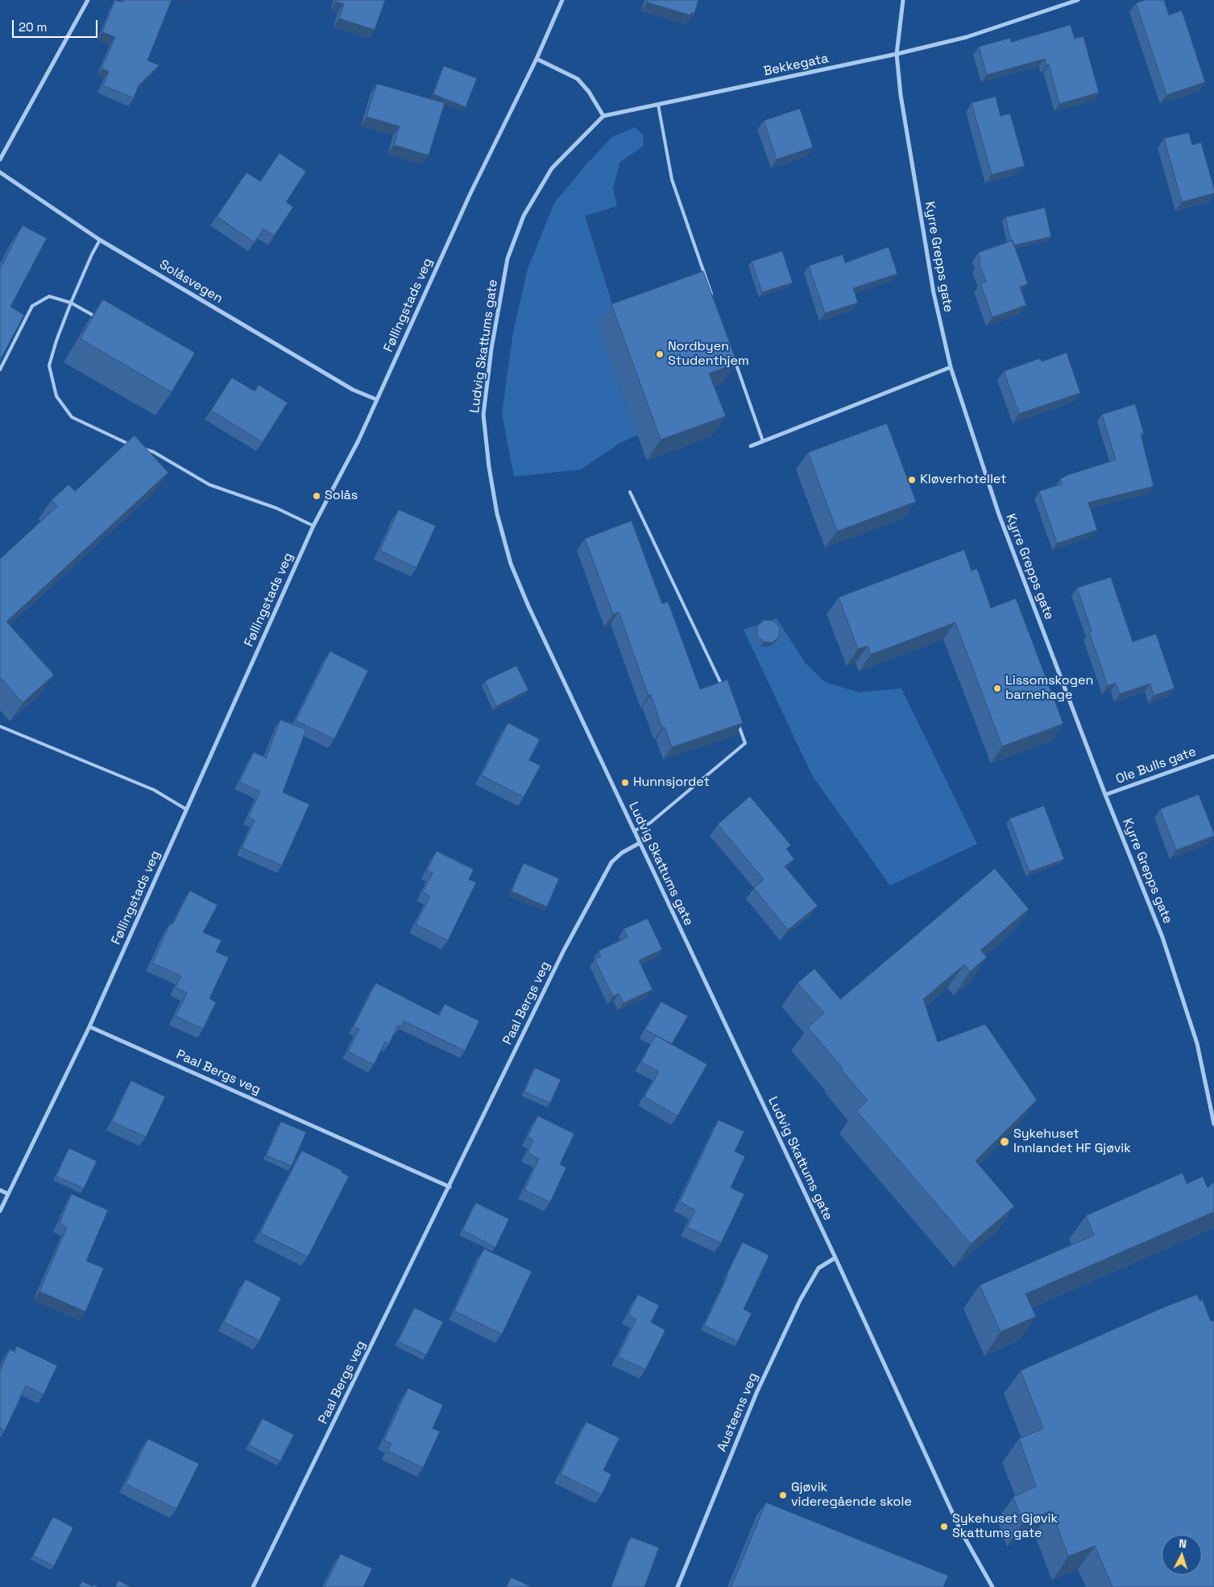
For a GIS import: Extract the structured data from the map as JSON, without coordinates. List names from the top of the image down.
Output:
{
  "streets": {
    "street": [
      "Bekkegata",
      "Kyrre Grepps gate",
      "Solåsvegen",
      "Føllingstads veg",
      "Ludvig Skattums gate",
      "Ole Bulls gate",
      "Paal Bergs veg",
      "Austeens veg"
    ]
  },
  "crossings": [
    ["Bekkegata", "Kyrre Grepps gate"],
    ["Bekkegata", "Ludvig Skattums gate"],
    ["Kyrre Grepps gate", "Ole Bulls gate"],
    ["Solåsvegen", "Føllingstads veg"],
    ["Føllingstads veg", "Paal Bergs veg"],
    ["Ludvig Skattums gate", "Paal Bergs veg"],
    ["Ludvig Skattums gate", "Austeens veg"]
  ],
  "places": [
    "Nordbyen Studenthjem",
    "Kløverhotellet",
    "Solås",
    "Lissomskogen barnehage",
    "Hunnsjordet",
    "Sykehuset Innlandet HF Gjøvik",
    "Gjøvik videregående skole",
    "Sykehuset Gjøvik Skattums gate"
  ],
  "scale_bar": "20 m",
  "north": "top"
}
